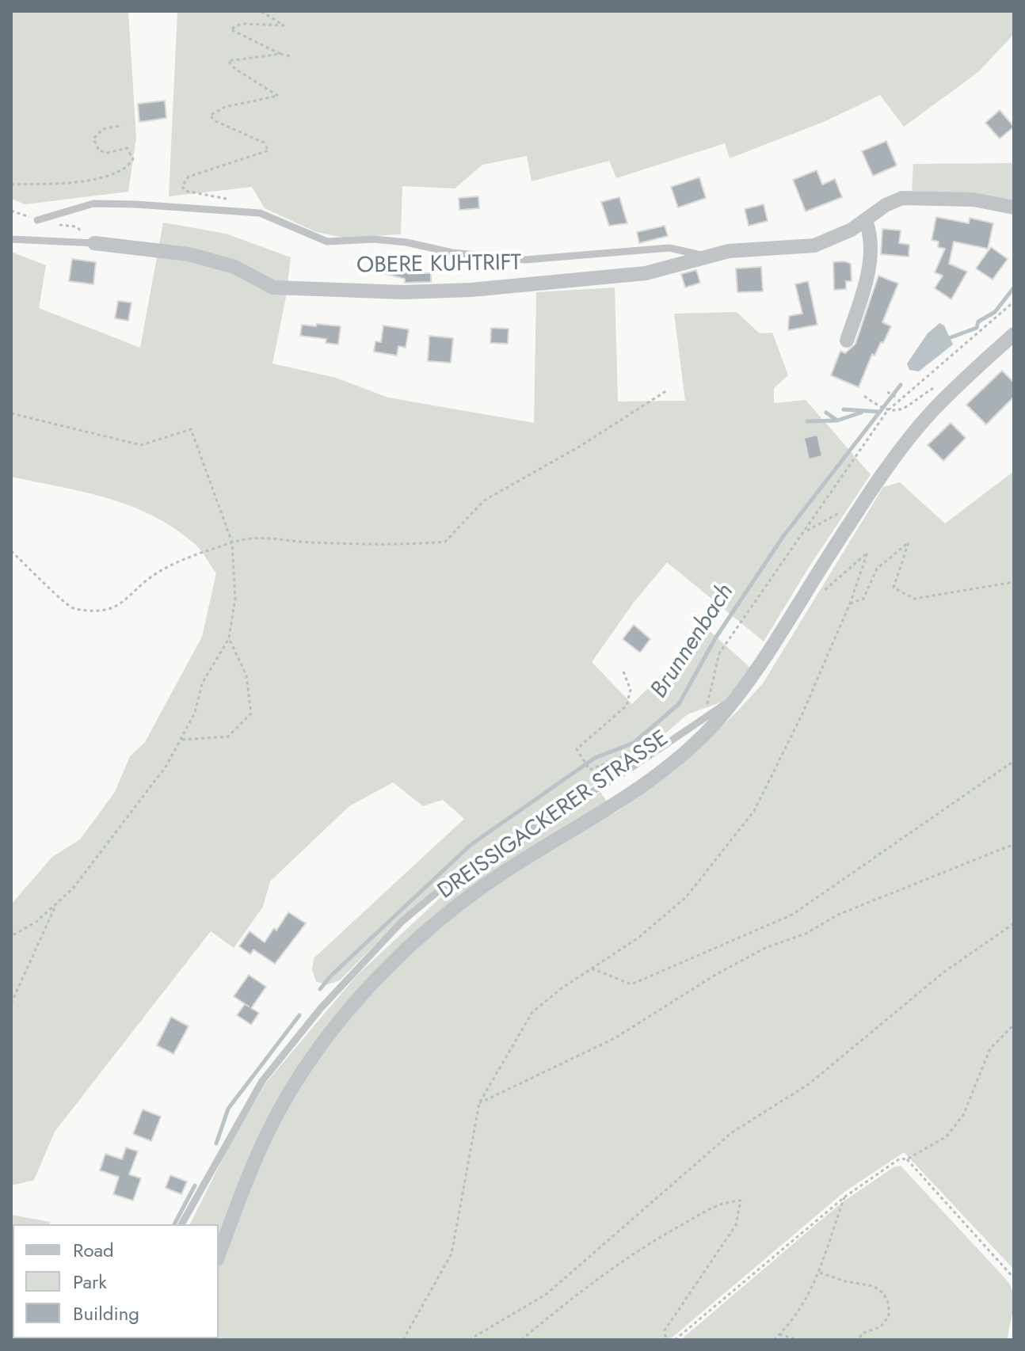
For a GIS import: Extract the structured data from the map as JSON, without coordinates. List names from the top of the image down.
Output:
{
  "streets": {
    "street": ["OBERE KUHTRIFT", "DREISSIGACKERER STRASSE"]
  },
  "water": ["Brunnenbach"],
  "legend": ["Road", "Park", "Building"]
}
